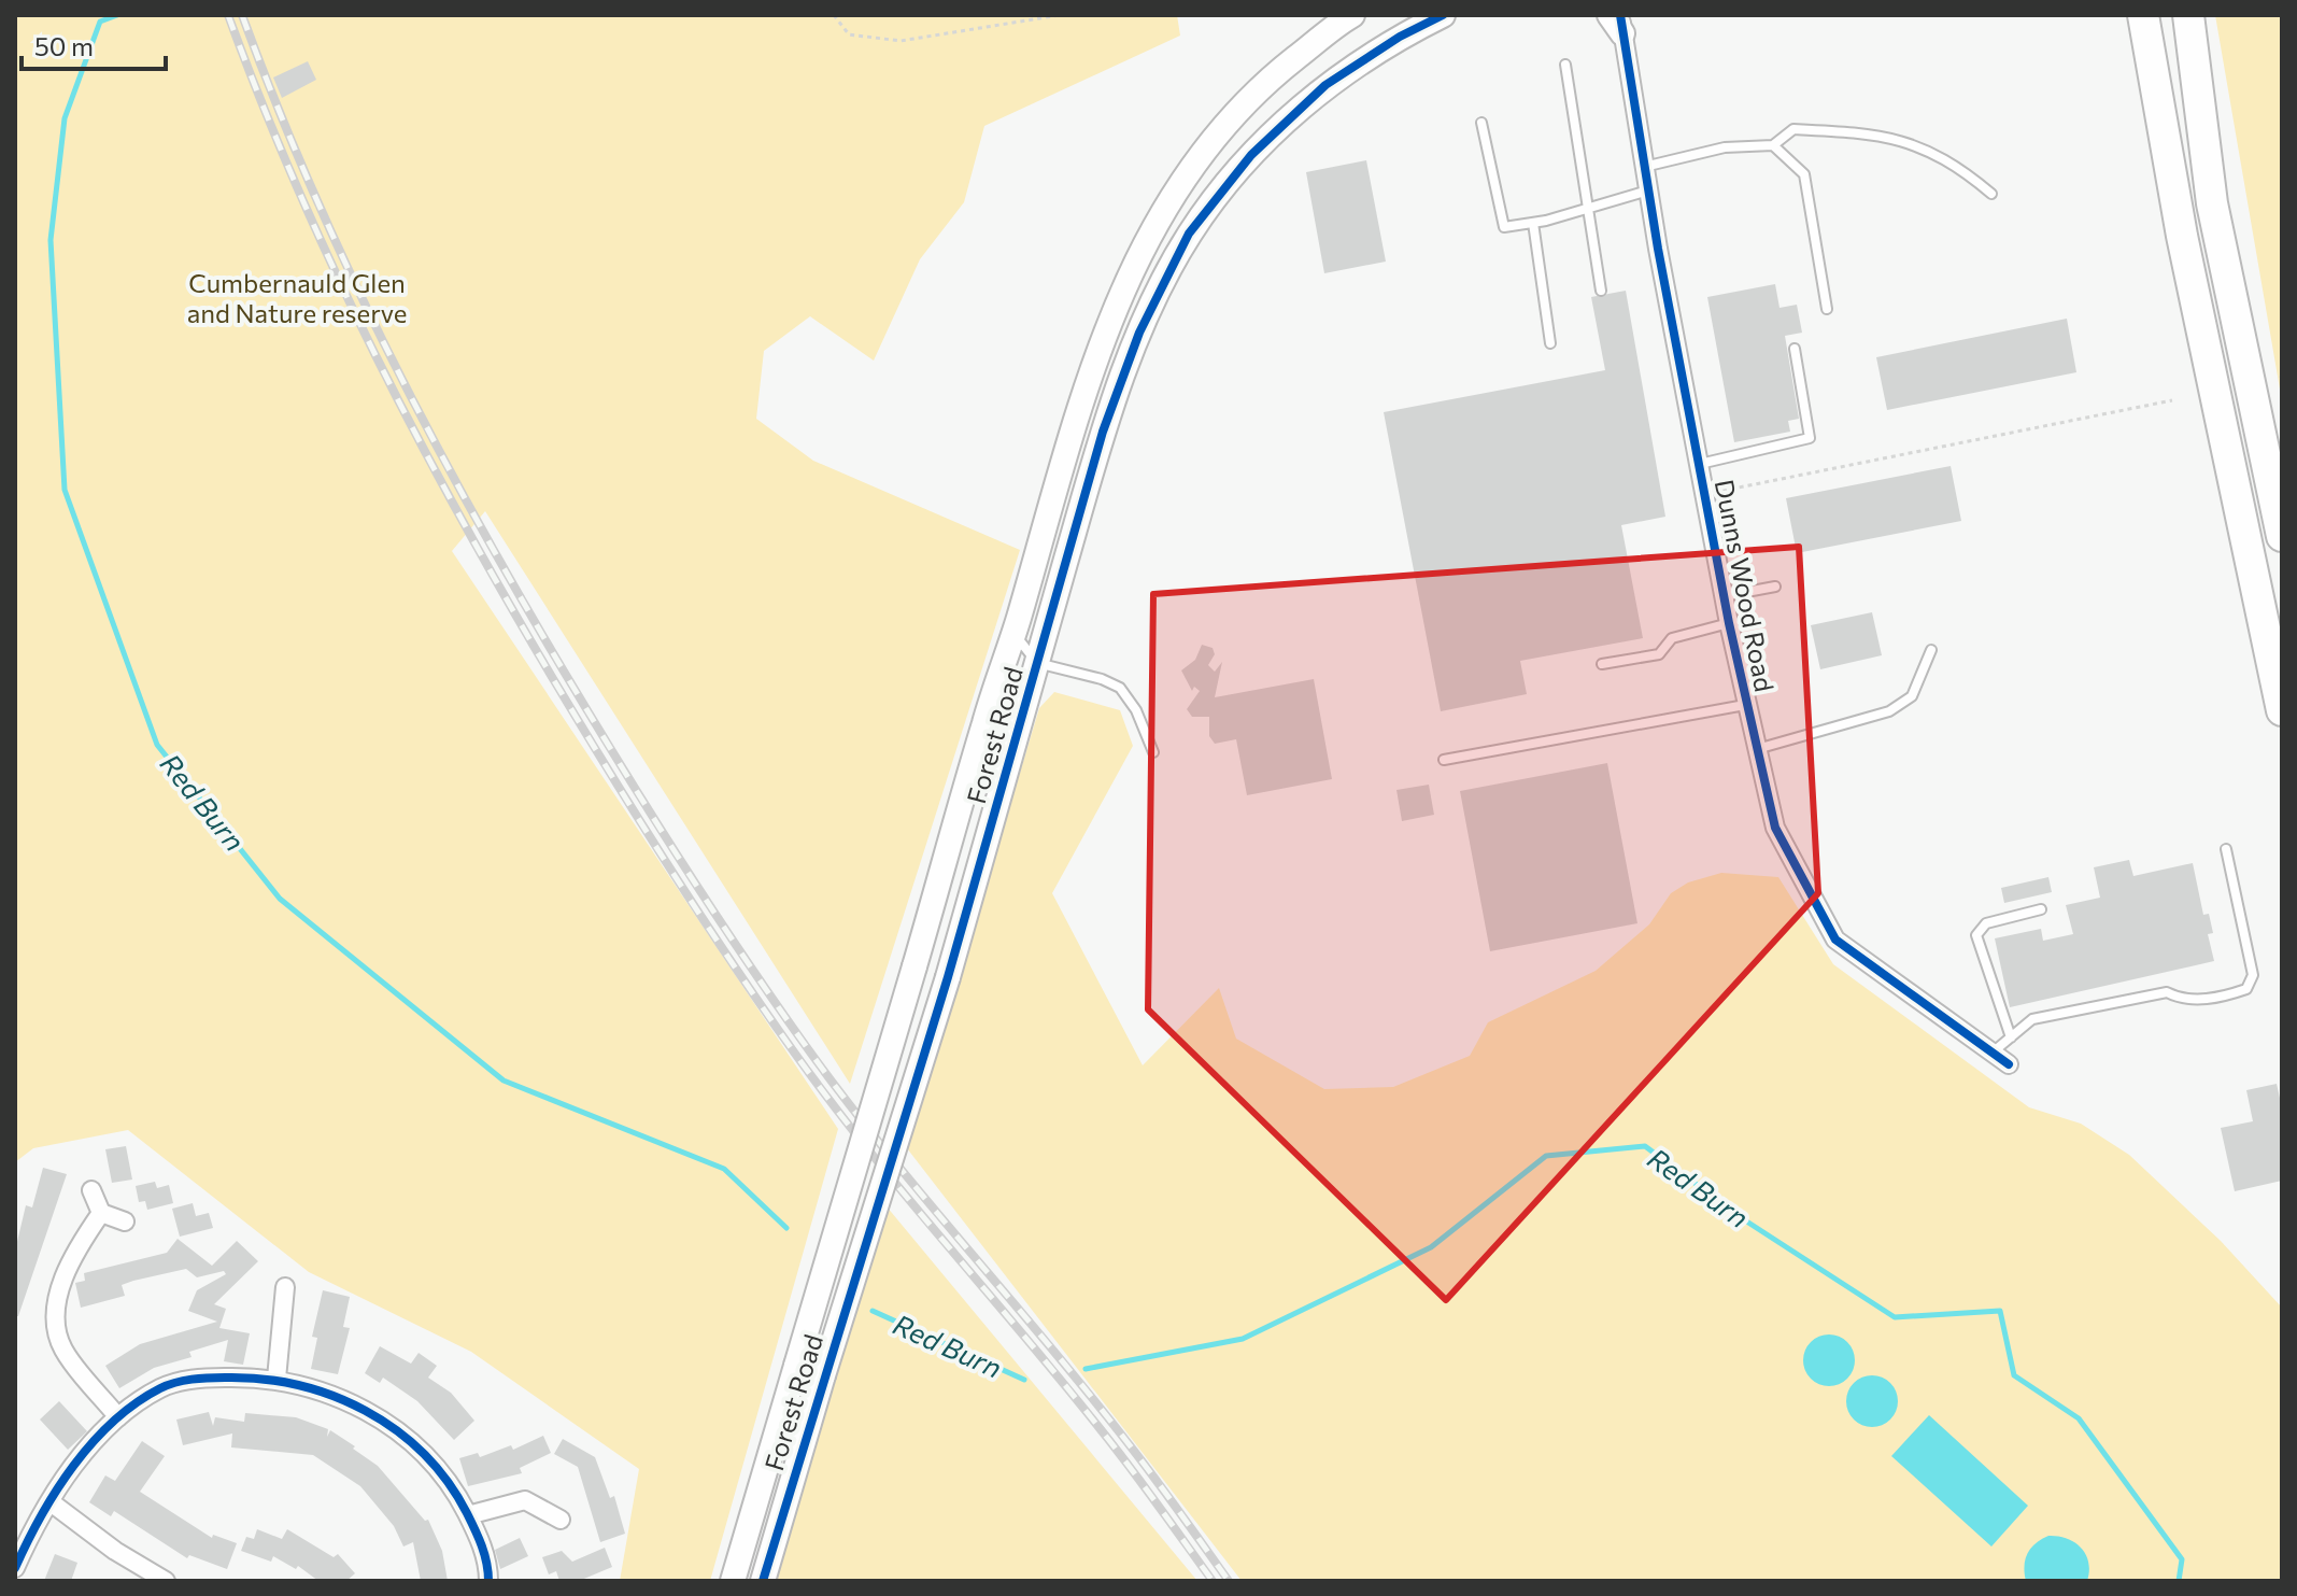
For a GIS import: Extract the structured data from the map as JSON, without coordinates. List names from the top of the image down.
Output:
{
  "streets": {
    "street": ["Dunns Wood Road", "Forest Road"]
  },
  "water": ["Red Burn"],
  "parks": ["Cumbernauld Glen and Nature reserve"],
  "scale_bar": "50 m"
}
